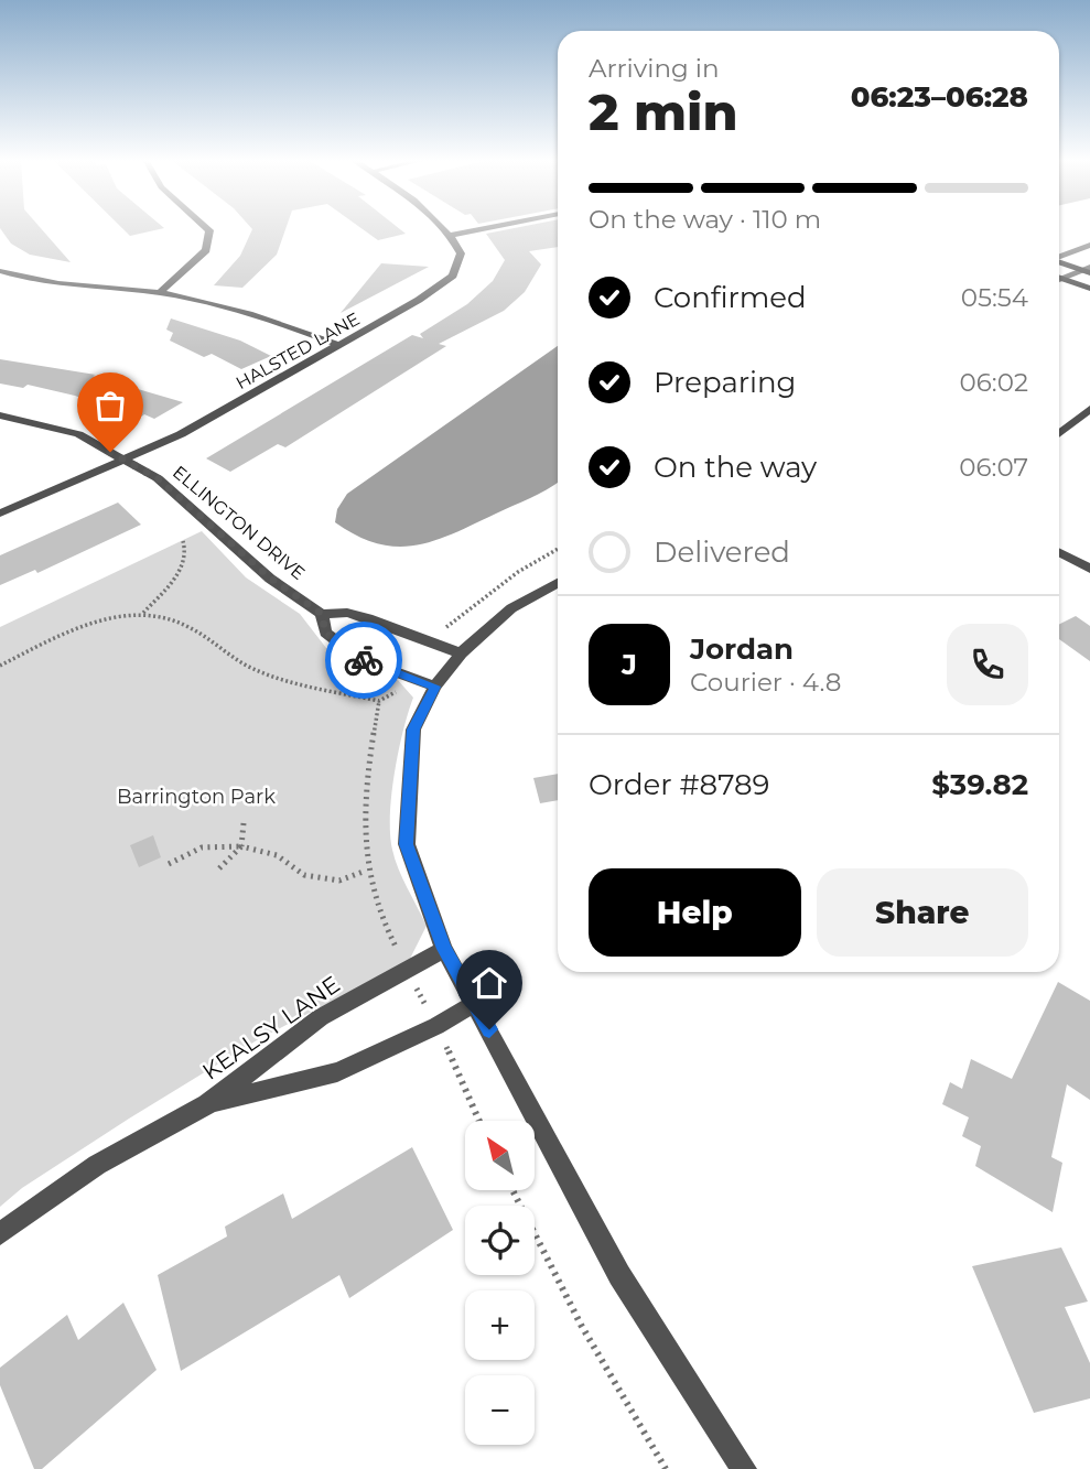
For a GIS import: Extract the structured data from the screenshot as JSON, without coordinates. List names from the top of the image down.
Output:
{
  "streets": {
    "street": ["HALSTED LANE", "ELLINGTON DRIVE", "KEALSY LANE"]
  },
  "crossings": [
    ["HALSTED LANE", "ELLINGTON DRIVE"]
  ],
  "parks": ["Barrington Park"],
  "north": "top left",
  "page": {
    "heading": ["2 min", "Arriving in", "06:23–06:28"],
    "panel": [
      "Jordan",
      "Courier · 4.8",
      "Order #8789",
      "$39.82"
    ],
    "bar": "On the way · 110 m",
    "list": [
      ["Confirmed", "05:54"],
      ["Preparing", "06:02"],
      ["On the way", "06:07"],
      "Delivered"
    ],
    "round": "J",
    "buttons": ["Help", "Share"],
    "map_buttons": ["+", "−"]
  }
}
